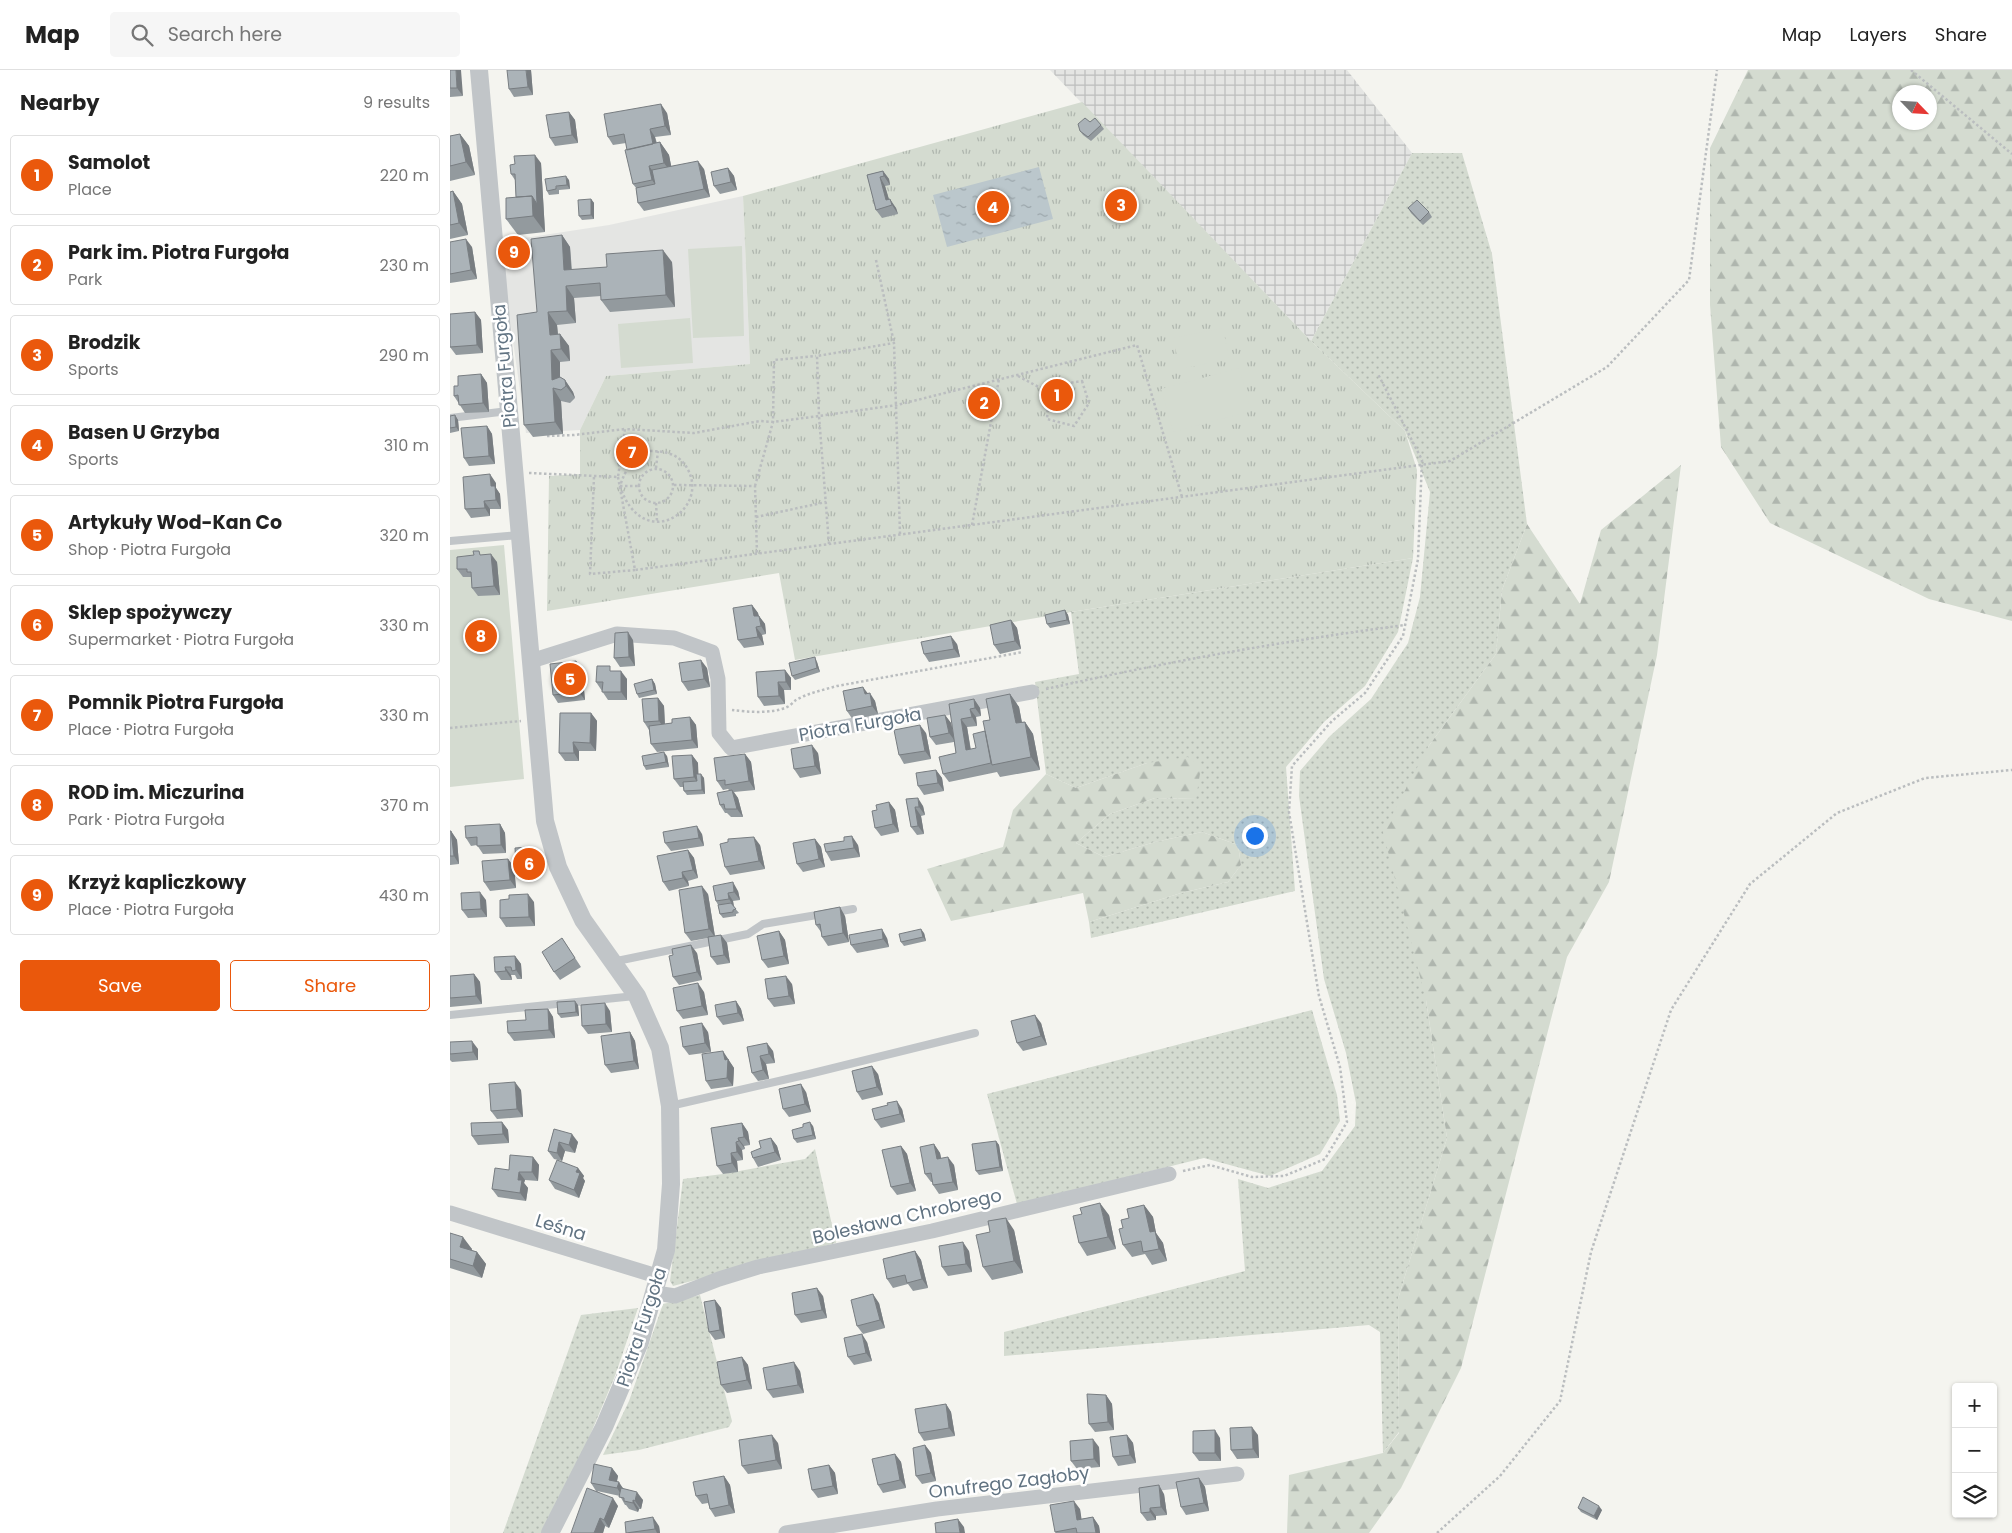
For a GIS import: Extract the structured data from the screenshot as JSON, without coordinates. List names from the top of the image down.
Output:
{
  "streets": {
    "street": [
      "Piotra Furgoła",
      "Bolesława Chrobrego",
      "Leśna",
      "Onufrego Zagłoby"
    ]
  },
  "crossings": [
    ["Piotra Furgoła", "Bolesława Chrobrego"],
    ["Piotra Furgoła", "Leśna"],
    ["Bolesława Chrobrego", "Leśna"]
  ],
  "north": "bottom right",
  "page": {
    "header": "Map",
    "search": "Search here",
    "nav": ["Map", "Layers", "Share"],
    "heading": ["Nearby", "9 results"],
    "list": [
      {
        "mark": "1",
        "name": "Samolot",
        "note": "Place",
        "value": "220 m"
      },
      {
        "mark": "2",
        "name": "Park im. Piotra Furgoła",
        "note": "Park",
        "value": "230 m"
      },
      {
        "mark": "3",
        "name": "Brodzik",
        "note": "Sports",
        "value": "290 m"
      },
      {
        "mark": "4",
        "name": "Basen U Grzyba",
        "note": "Sports",
        "value": "310 m"
      },
      {
        "mark": "5",
        "name": "Artykuły Wod-Kan Co",
        "note": "Shop · Piotra Furgoła",
        "value": "320 m"
      },
      {
        "mark": "6",
        "name": "Sklep spożywczy",
        "note": "Supermarket · Piotra Furgoła",
        "value": "330 m"
      },
      {
        "mark": "7",
        "name": "Pomnik Piotra Furgoła",
        "note": "Place · Piotra Furgoła",
        "value": "330 m"
      },
      {
        "mark": "8",
        "name": "ROD im. Miczurina",
        "note": "Park · Piotra Furgoła",
        "value": "370 m"
      },
      {
        "mark": "9",
        "name": "Krzyż kapliczkowy",
        "note": "Place · Piotra Furgoła",
        "value": "430 m"
      }
    ],
    "pins": [
      "3",
      "4",
      "9",
      "1",
      "2",
      "7",
      "8",
      "5",
      "6"
    ],
    "buttons": ["Save", "Share"],
    "map_buttons": ["+", "−"]
  }
}
